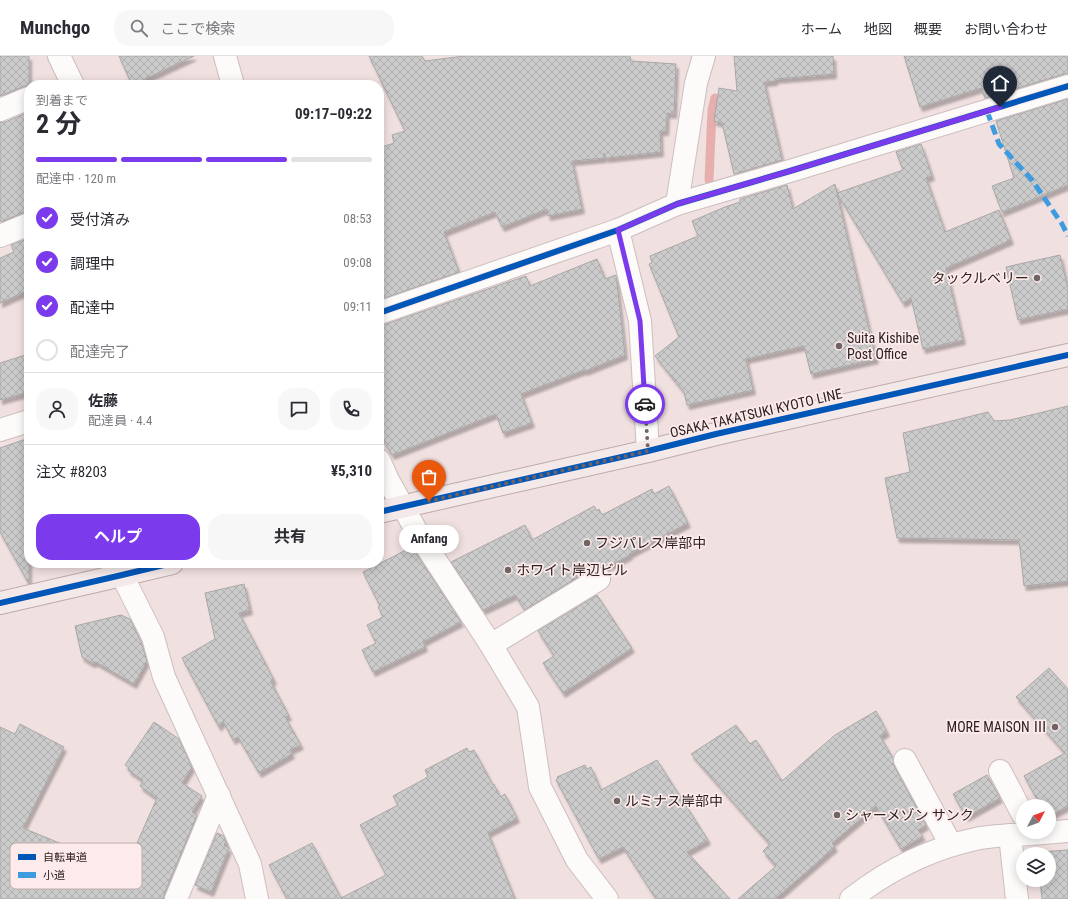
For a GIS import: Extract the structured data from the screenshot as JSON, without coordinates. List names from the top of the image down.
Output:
{
  "streets": {
    "main road": ["OSAKA TAKATSUKI KYOTO LINE"]
  },
  "places": [
    "タックルベリー",
    "Suita Kishibe Post Office",
    "Anfang",
    "フジパレス岸部中",
    "ホワイト岸辺ビル",
    "MORE MAISON Ⅲ",
    "ルミナス岸部中",
    "シャーメゾン サンク"
  ],
  "legend": ["自転車道", "小道"],
  "north": "top right",
  "page": {
    "header": "Munchgo",
    "search": "ここで検索",
    "nav": [
      "ホーム",
      "地図",
      "概要",
      "お問い合わせ"
    ],
    "heading": ["2 分", "到着まで", "09:17–09:22"],
    "panel": [
      "佐藤",
      "配達員 · 4.4",
      "注文 #8203",
      "¥5,310"
    ],
    "bar": "配達中 · 120 m",
    "list": [
      ["受付済み", "08:53"],
      ["調理中", "09:08"],
      ["配達中", "09:11"],
      "配達完了"
    ],
    "buttons": ["ヘルプ", "共有"],
    "bubble": "Anfang"
  }
}
